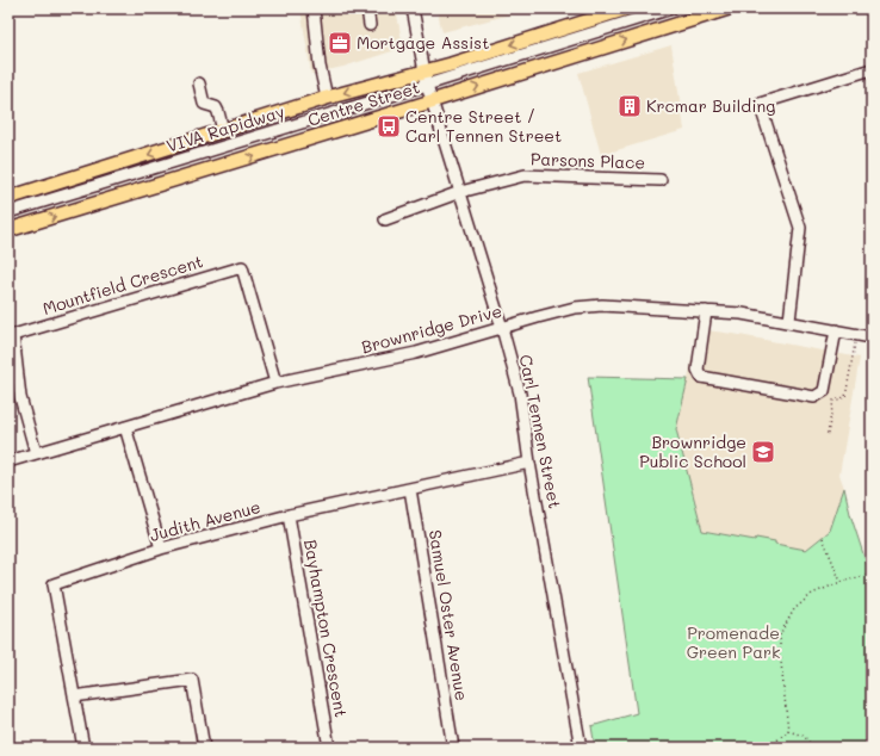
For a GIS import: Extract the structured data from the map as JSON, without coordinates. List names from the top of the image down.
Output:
{
  "streets": {
    "main road": ["Centre Street"],
    "street": [
      "VIVA Rapidway",
      "Parsons Place",
      "Mountfield Crescent",
      "Brownridge Drive",
      "Carl Tennen Street",
      "Judith Avenue",
      "Samuel Oster Avenue",
      "Bayhampton Crescent"
    ]
  },
  "crossings": [
    ["Centre Street", "Carl Tennen Street"],
    ["VIVA Rapidway", "Carl Tennen Street"],
    ["Parsons Place", "Carl Tennen Street"],
    ["Mountfield Crescent", "Brownridge Drive"],
    ["Brownridge Drive", "Carl Tennen Street"],
    ["Carl Tennen Street", "Judith Avenue"],
    ["Judith Avenue", "Samuel Oster Avenue"],
    ["Judith Avenue", "Bayhampton Crescent"]
  ],
  "parks": ["Promenade Green Park"],
  "places": {
    "office": ["Mortgage Assist"],
    "building": ["Krcmar Building"],
    "bus stop": ["Centre Street / Carl Tennen Street"],
    "school or university": ["Brownridge Public School"]
  }
}
